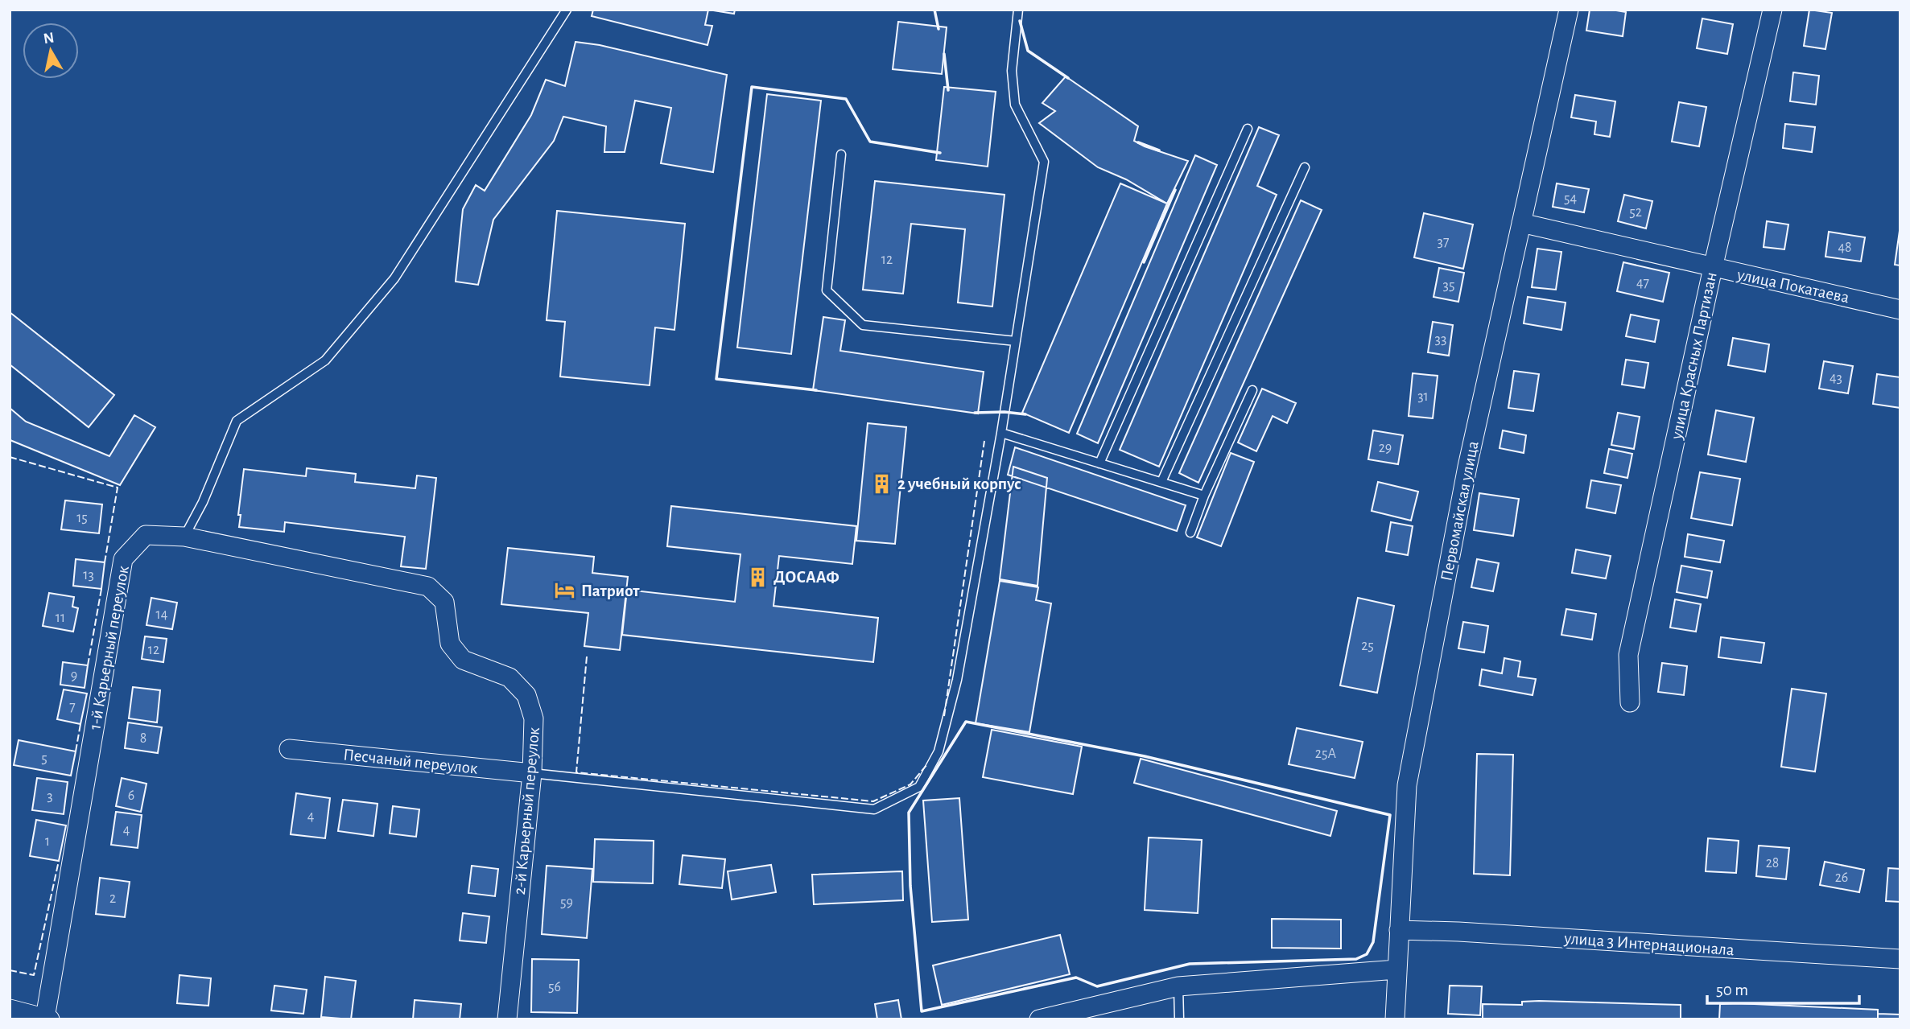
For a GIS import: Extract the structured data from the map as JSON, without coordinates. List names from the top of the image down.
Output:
{
  "streets": {
    "street": [
      "улица Покатаева",
      "улица Красных Партизан",
      "Первомайская улица",
      "1-й Карьерный переулок",
      "Песчаный переулок",
      "2-й Карьерный переулок",
      "улица 3 Интернационала"
    ]
  },
  "crossings": [
    ["улица Покатаева", "улица Красных Партизан"],
    ["улица Покатаева", "Первомайская улица"],
    ["Первомайская улица", "улица 3 Интернационала"],
    ["1-й Карьерный переулок", "2-й Карьерный переулок"],
    ["Песчаный переулок", "2-й Карьерный переулок"]
  ],
  "places": {
    "building": ["2 учебный корпус", "ДОСААФ"],
    "hotel": ["Патриот"]
  },
  "house_numbers": [
    "54",
    "52",
    "37",
    "48",
    "12",
    "47",
    "35",
    "33",
    "43",
    "31",
    "29",
    "15",
    "13",
    "14",
    "11",
    "25",
    "12",
    "9",
    "7",
    "8",
    "25А",
    "5",
    "6",
    "3",
    "4",
    "4",
    "1",
    "28",
    "26",
    "2",
    "59",
    "56"
  ],
  "scale_bar": "50 m",
  "north": "top"
}
